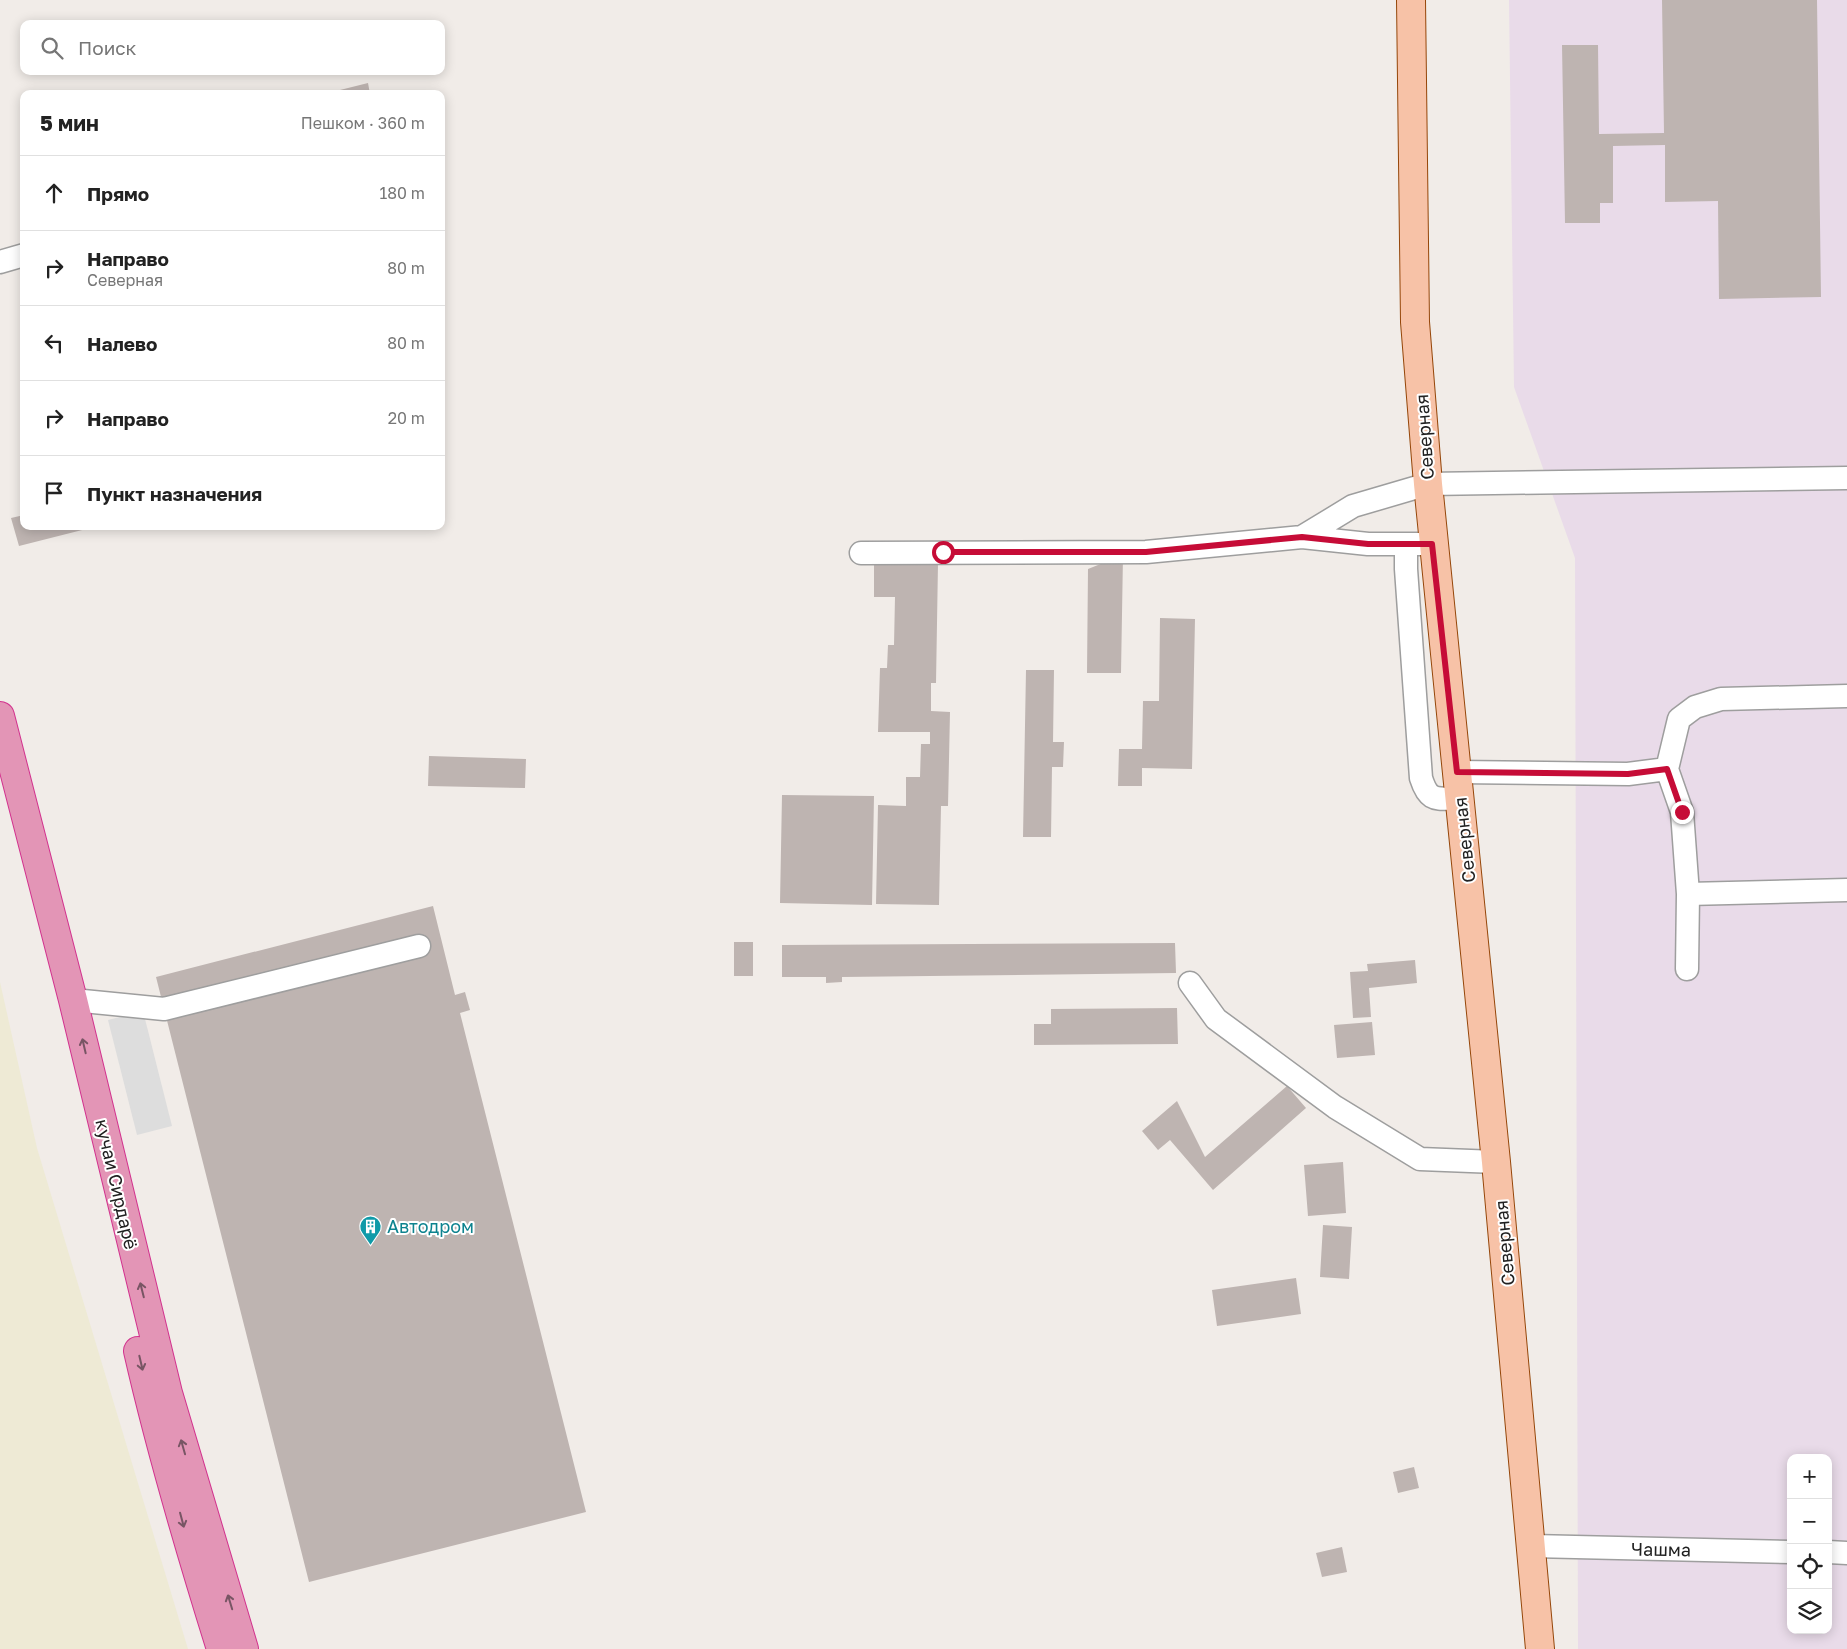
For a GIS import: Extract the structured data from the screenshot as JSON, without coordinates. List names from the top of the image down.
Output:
{
  "streets": {
    "highway": ["кучаи Сирдарё"],
    "main road": ["Северная"],
    "street": ["Чашма"]
  },
  "crossings": [
    ["Северная", "Чашма"]
  ],
  "places": {
    "building": ["Автодром"]
  },
  "page": {
    "search": "Поиск",
    "heading": ["5 мин", "Пешком · 360 m"],
    "list": [
      ["Прямо", "180 m"],
      ["Направо", "Северная", "80 m"],
      ["Налево", "80 m"],
      ["Направо", "20 m"],
      "Пункт назначения"
    ],
    "map_buttons": ["+", "−"]
  }
}
